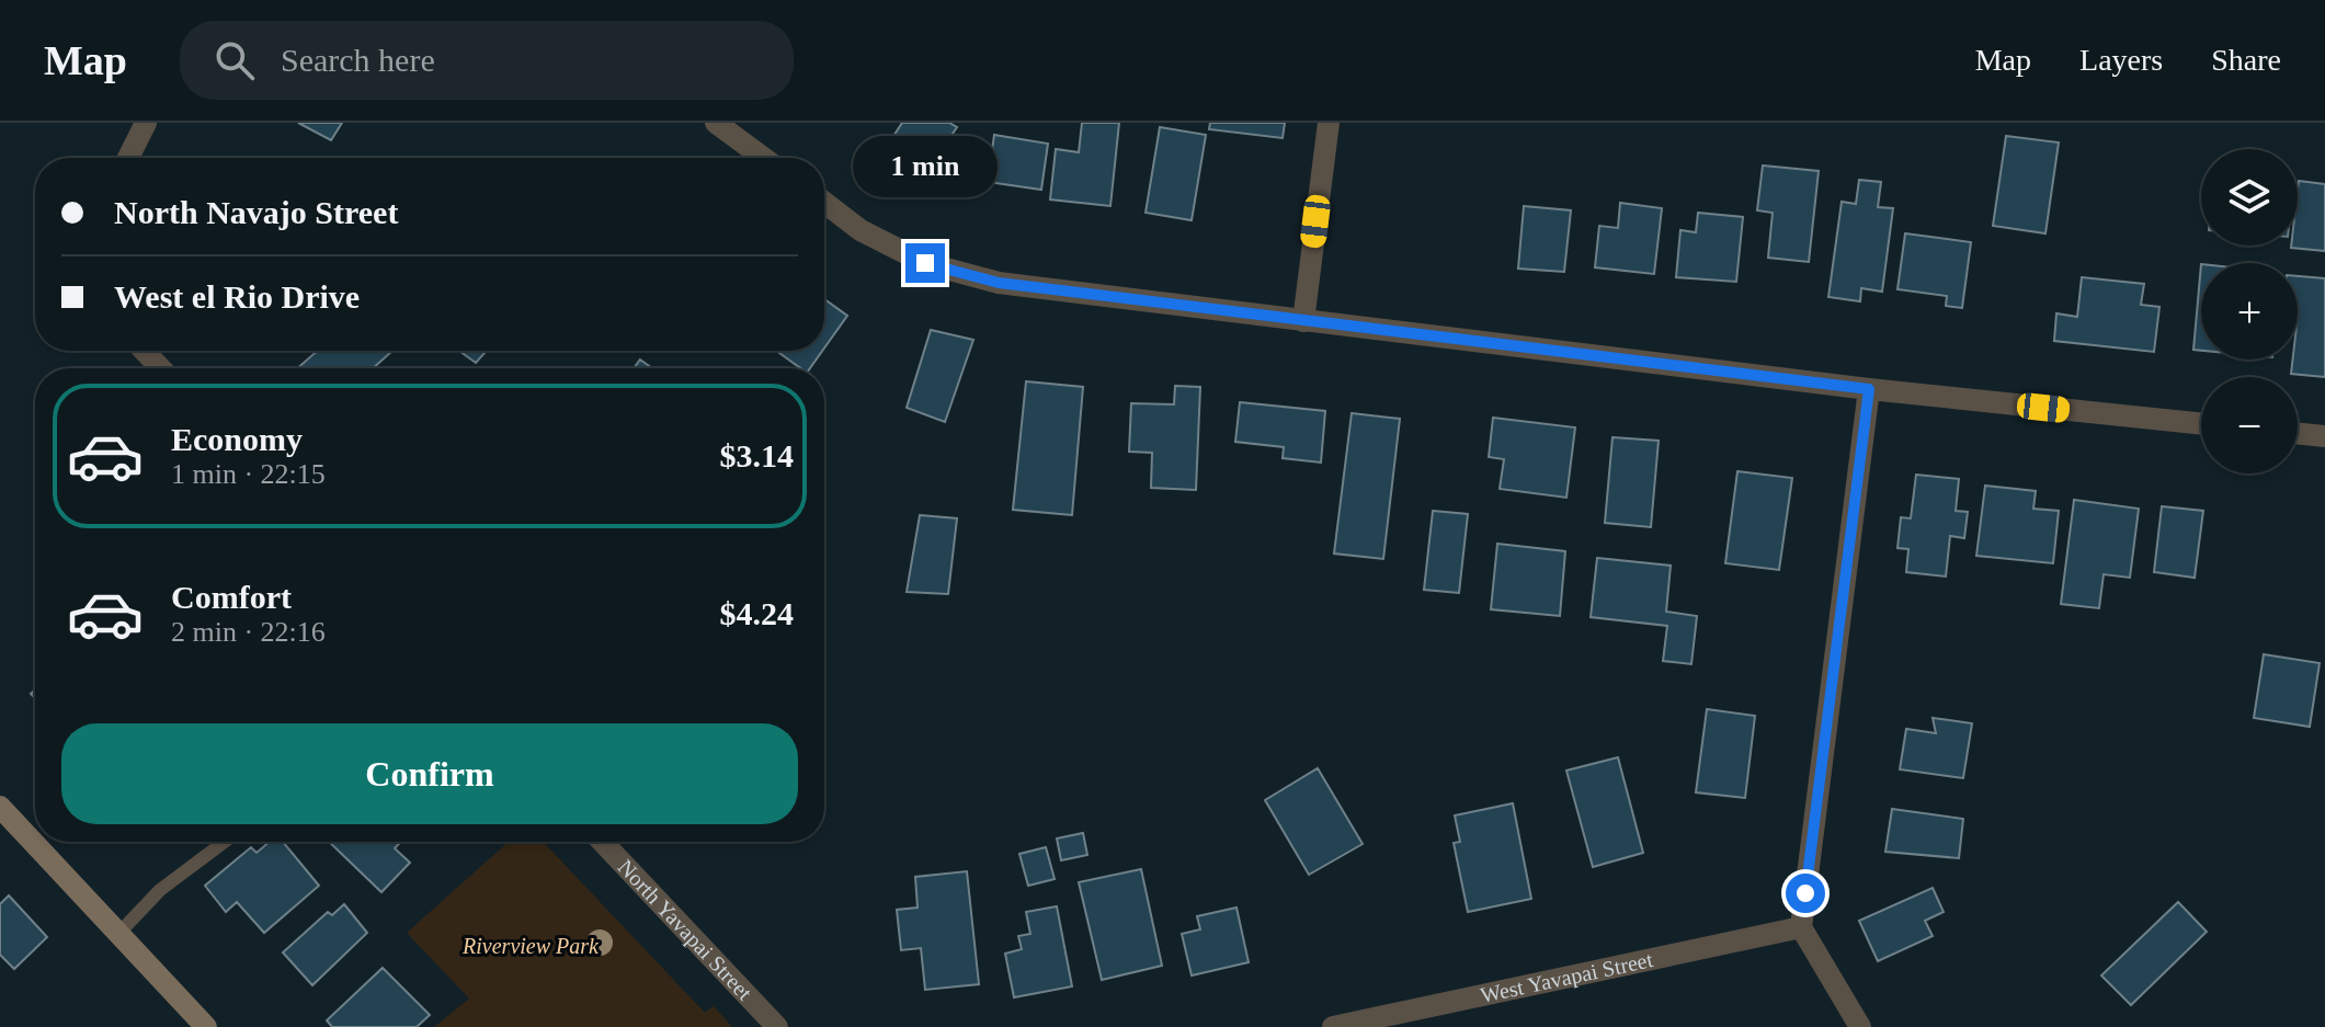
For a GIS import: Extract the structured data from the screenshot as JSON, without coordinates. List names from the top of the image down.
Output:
{
  "streets": {
    "street": ["North Yavapai Street", "West Yavapai Street"]
  },
  "parks": ["Riverview Park"],
  "page": {
    "header": "Map",
    "search": "Search here",
    "nav": ["Map", "Layers", "Share"],
    "bubble": "1 min",
    "map_buttons": ["+", "−"],
    "banner": ["North Navajo Street", "West el Rio Drive"],
    "list": [
      {
        "name": "Economy",
        "note": "1 min · 22:15",
        "value": "$3.14"
      },
      {
        "name": "Comfort",
        "note": "2 min · 22:16",
        "value": "$4.24"
      }
    ],
    "buttons": "Confirm"
  }
}
